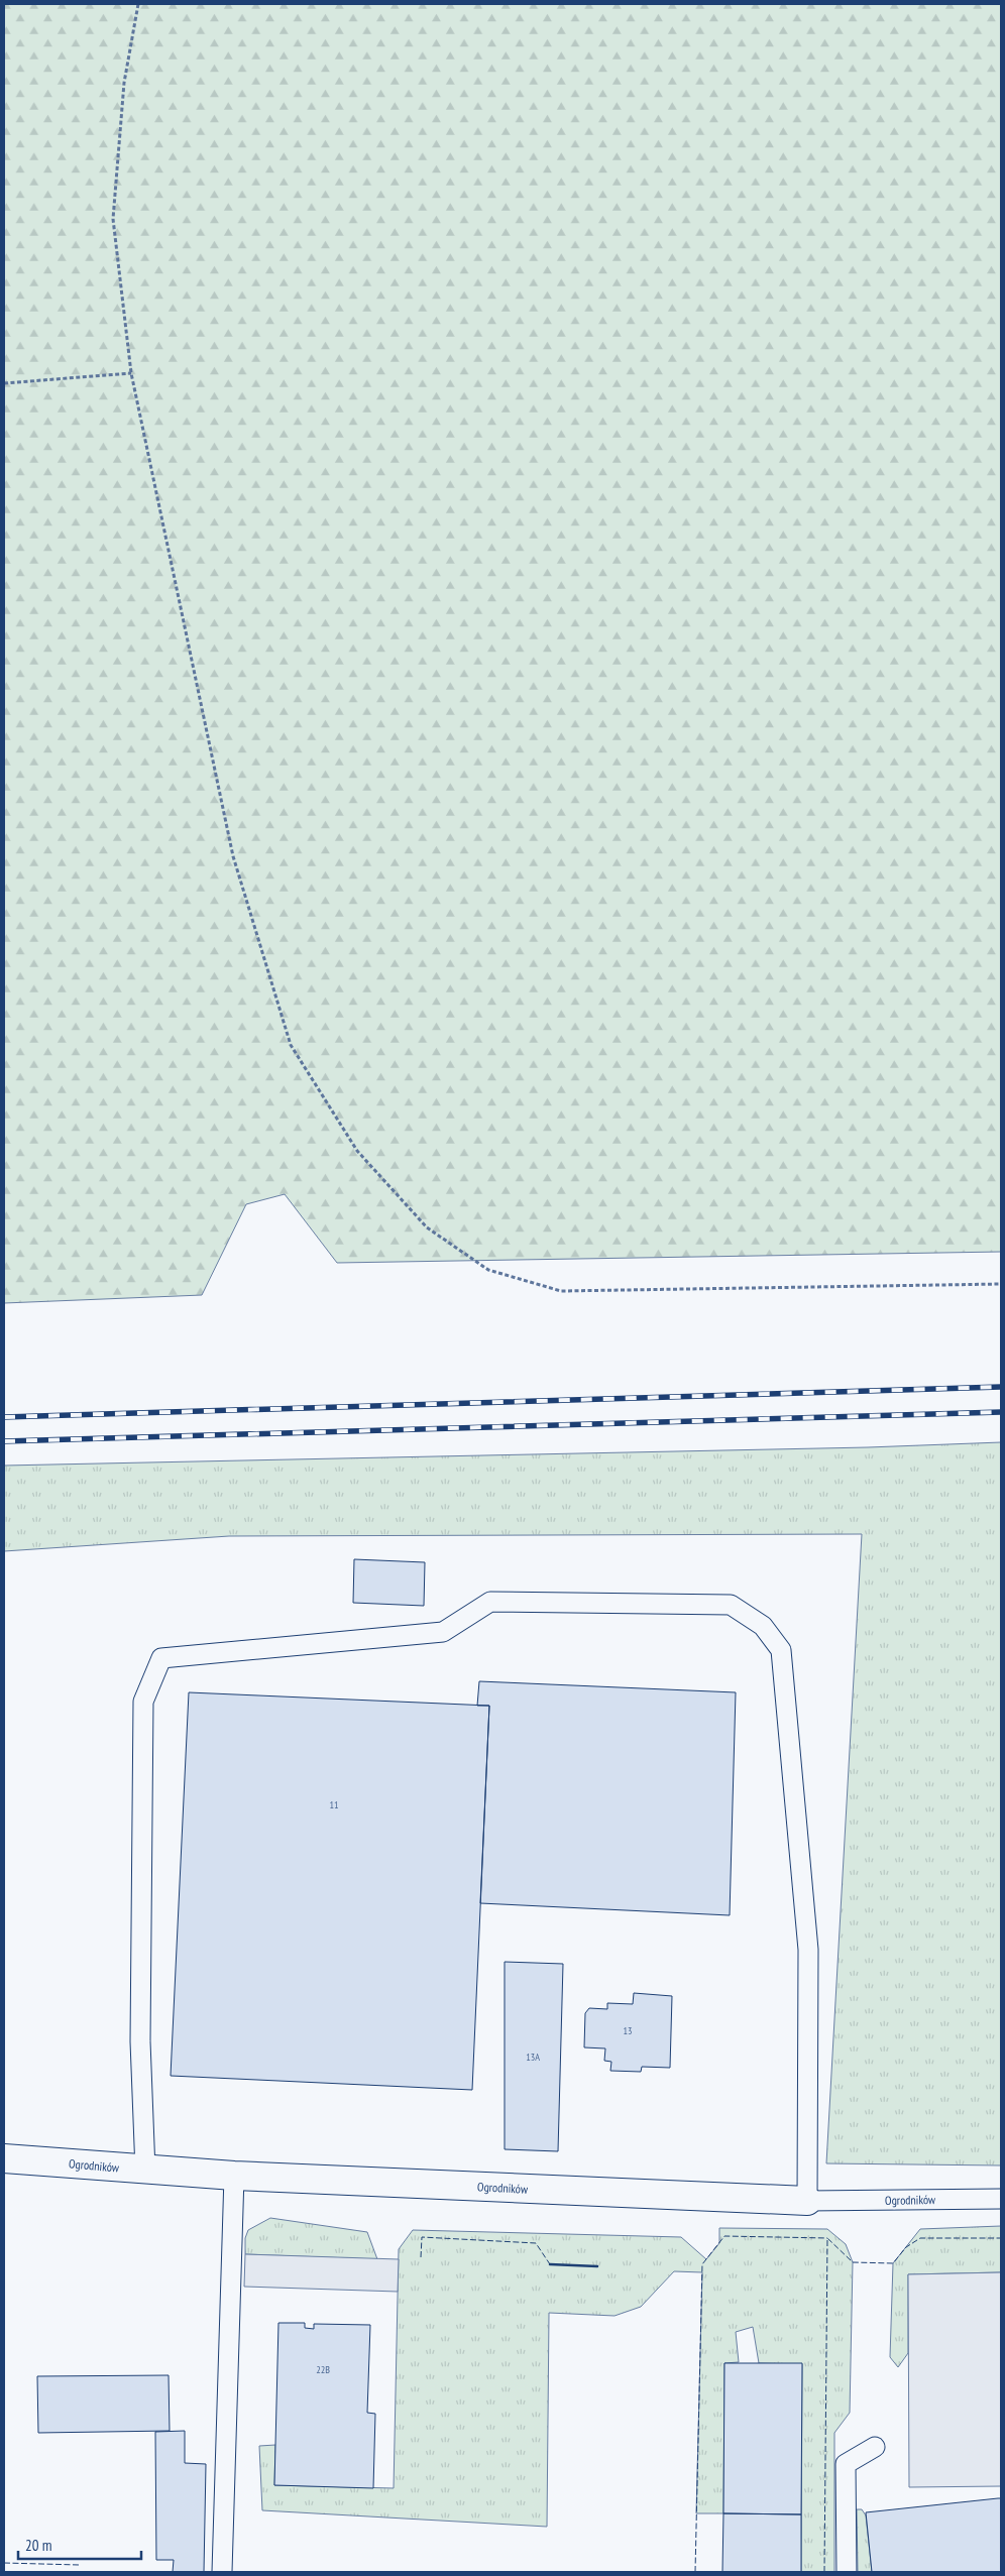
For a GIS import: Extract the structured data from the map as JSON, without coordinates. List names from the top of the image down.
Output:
{
  "streets": {
    "street": ["Ogrodników"]
  },
  "house_numbers": [
    "11",
    "13",
    "13A",
    "22B"
  ],
  "scale_bar": "20 m"
}
